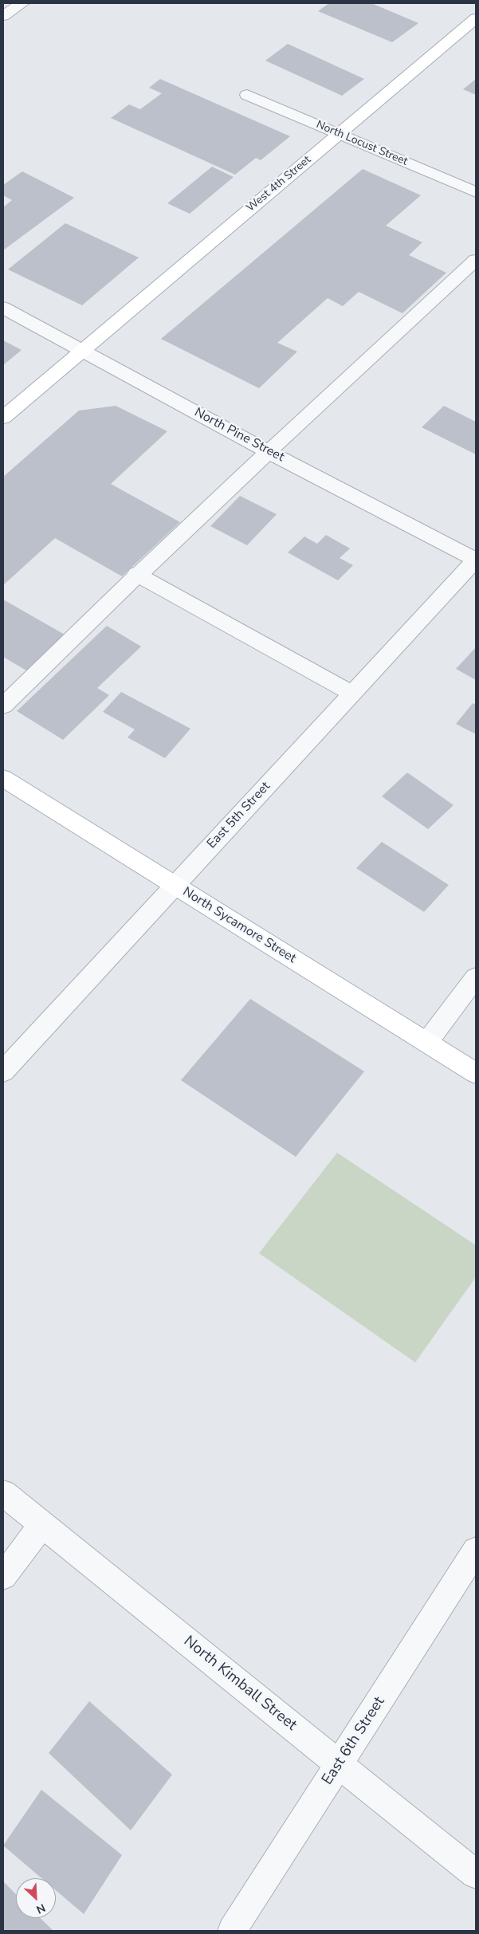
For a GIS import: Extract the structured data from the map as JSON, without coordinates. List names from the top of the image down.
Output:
{
  "streets": {
    "main road": ["West 4th Street", "North Sycamore Street"],
    "street": [
      "North Locust Street",
      "North Pine Street",
      "East 5th Street",
      "North Kimball Street",
      "East 6th Street"
    ]
  },
  "crossings": [
    ["North Locust Street", "West 4th Street"],
    ["West 4th Street", "North Pine Street"],
    ["North Pine Street", "East 5th Street"],
    ["East 5th Street", "North Sycamore Street"],
    ["North Kimball Street", "East 6th Street"]
  ],
  "north": "bottom right"
}
